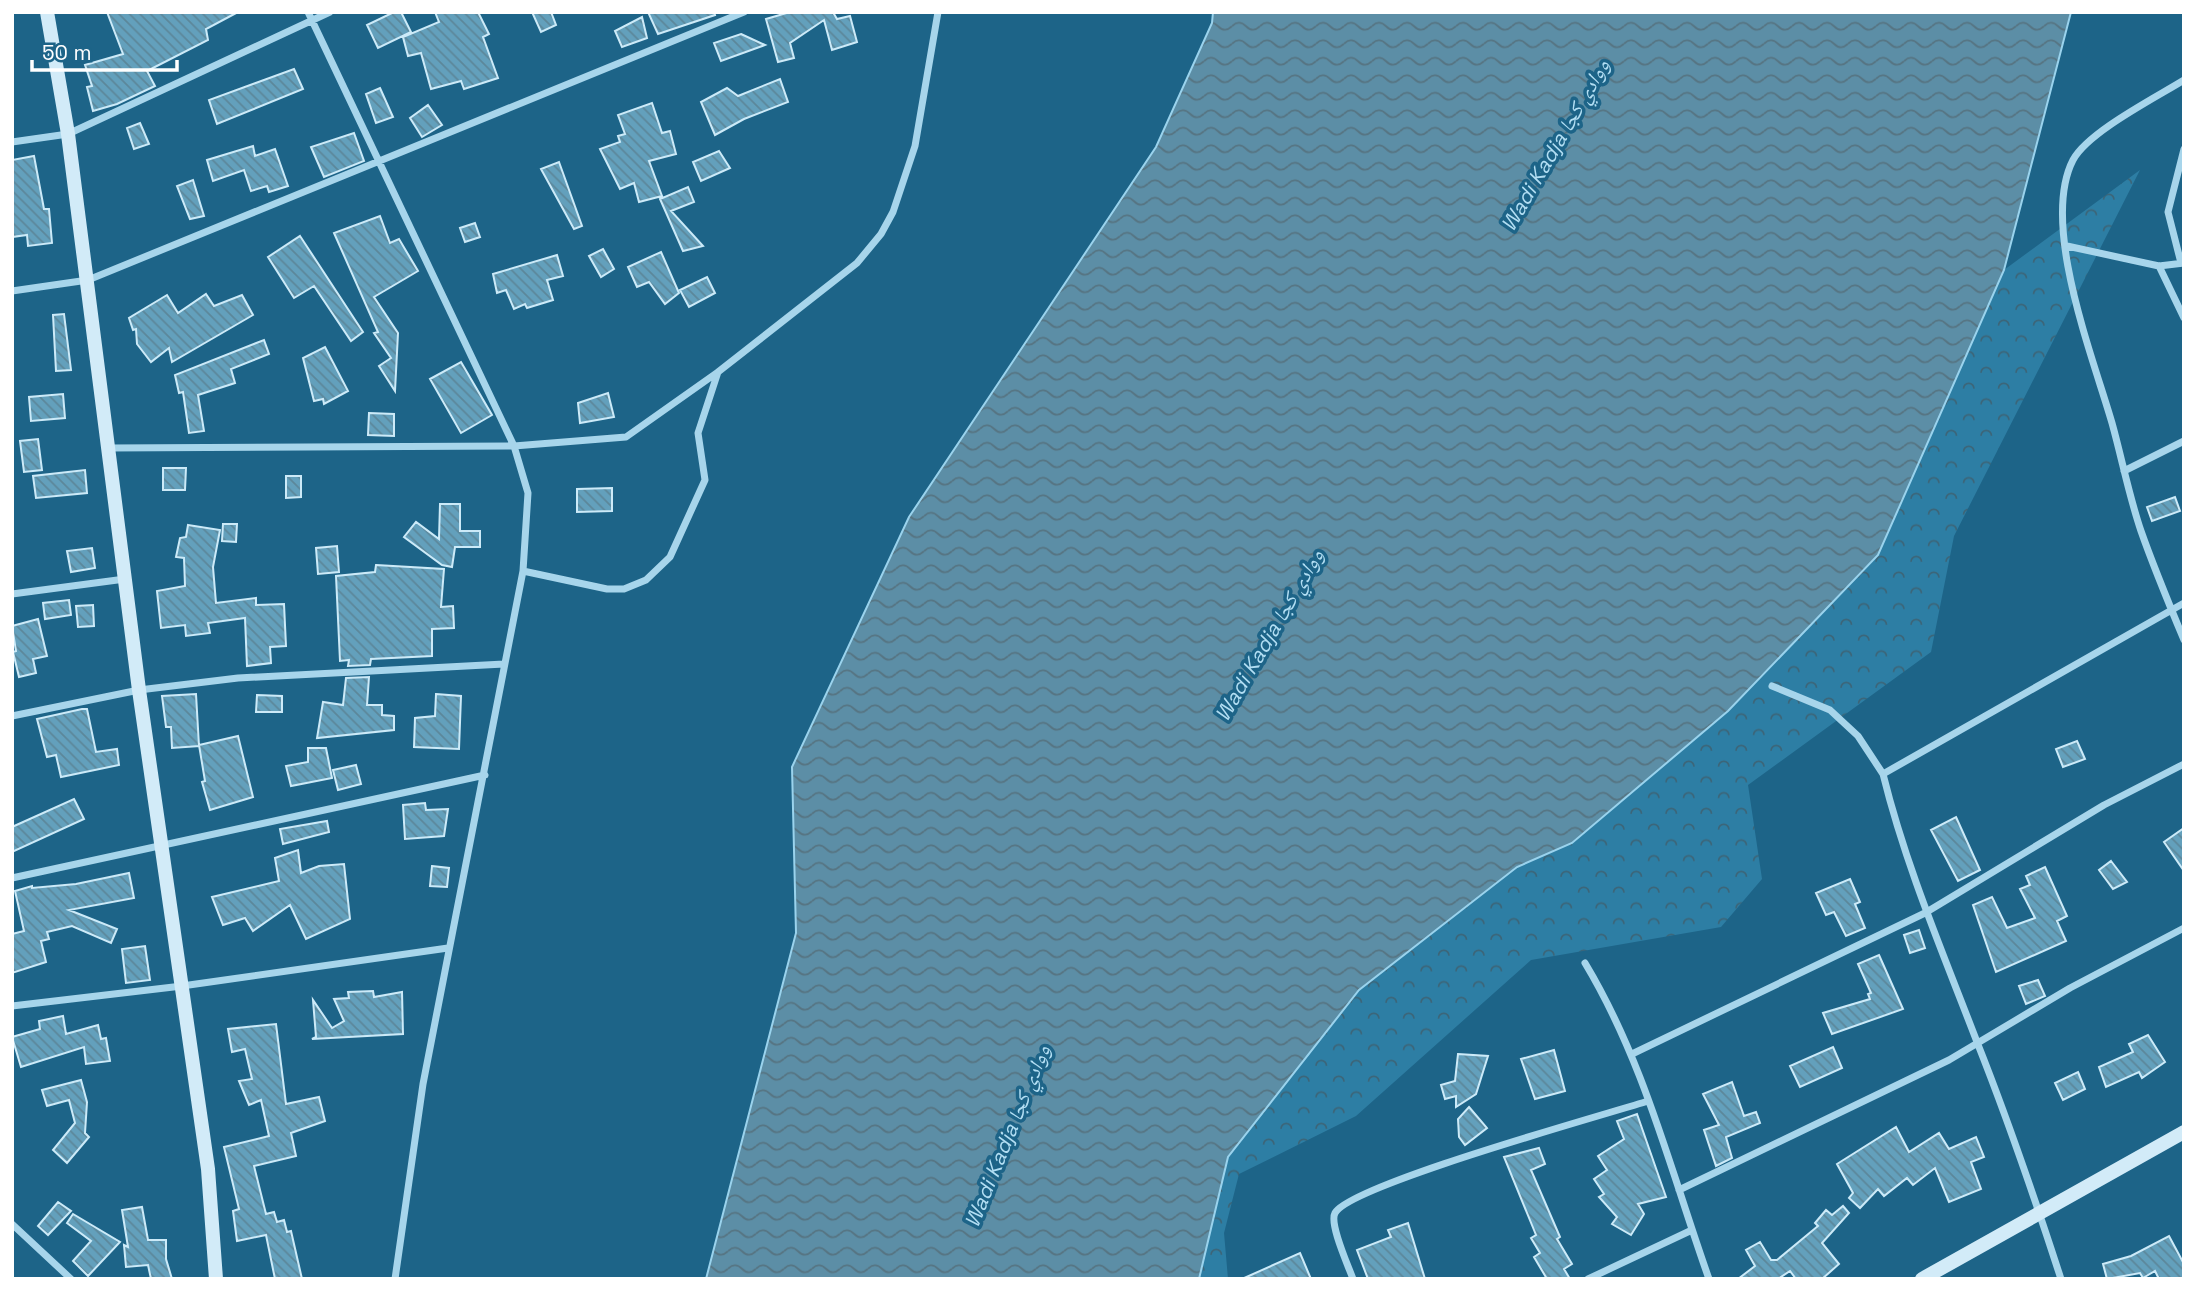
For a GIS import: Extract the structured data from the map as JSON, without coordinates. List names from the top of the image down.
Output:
{
  "water": ["Wadi Kadja ووادي كجا"],
  "scale_bar": "50 m"
}
